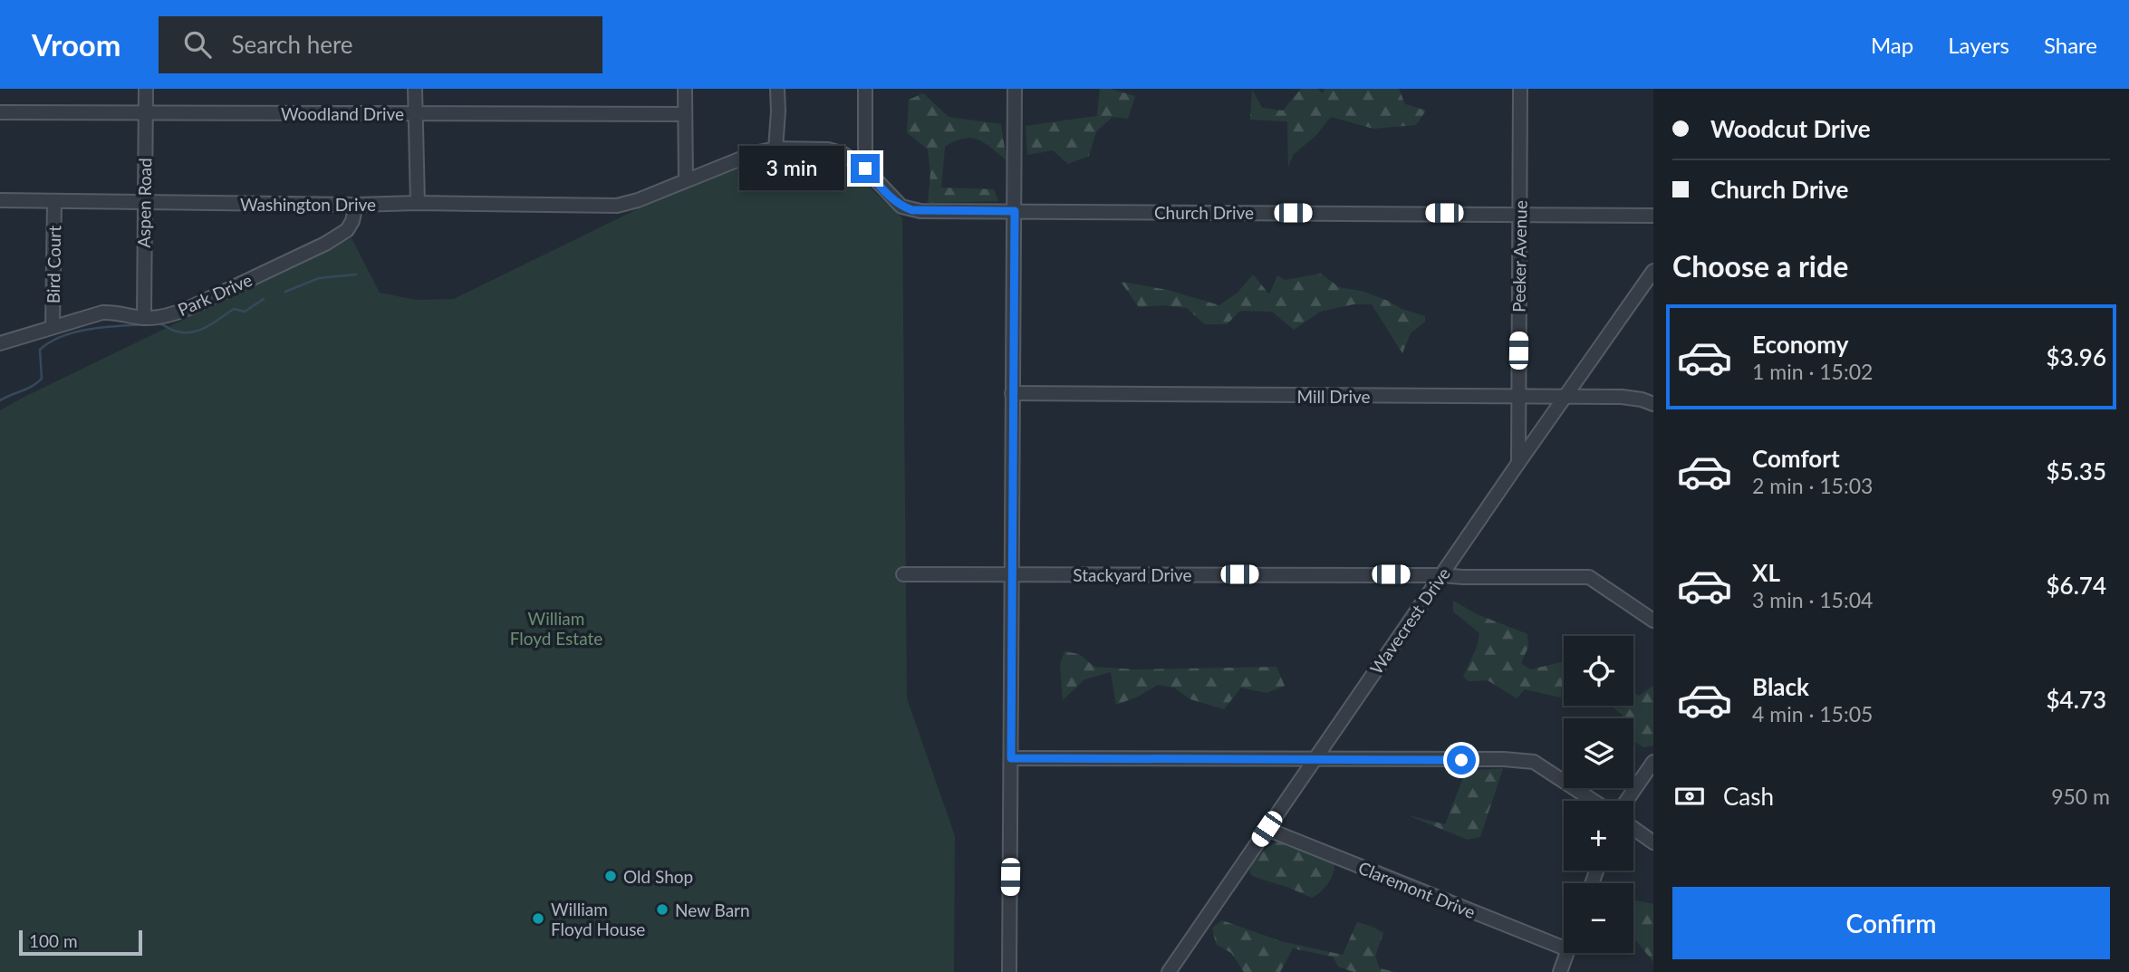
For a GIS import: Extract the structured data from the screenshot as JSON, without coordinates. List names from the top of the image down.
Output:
{
  "streets": {
    "street": [
      "Woodland Drive",
      "Aspen Road",
      "Washington Drive",
      "Church Drive",
      "Peeker Avenue",
      "Bird Court",
      "Park Drive",
      "Mill Drive",
      "Stackyard Drive",
      "Wavecrest Drive",
      "Claremont Drive"
    ]
  },
  "crossings": [
    ["Woodland Drive", "Aspen Road"],
    ["Aspen Road", "Washington Drive"],
    ["Aspen Road", "Park Drive"],
    ["Washington Drive", "Church Drive"],
    ["Washington Drive", "Bird Court"],
    ["Washington Drive", "Park Drive"],
    ["Church Drive", "Peeker Avenue"],
    ["Peeker Avenue", "Mill Drive"],
    ["Peeker Avenue", "Wavecrest Drive"],
    ["Bird Court", "Park Drive"],
    ["Mill Drive", "Wavecrest Drive"],
    ["Stackyard Drive", "Wavecrest Drive"],
    ["Wavecrest Drive", "Claremont Drive"]
  ],
  "parks": ["William Floyd Estate"],
  "places": ["Old Shop", "New Barn", "William Floyd House"],
  "scale_bar": "100 m",
  "page": {
    "header": "Vroom",
    "search": "Search here",
    "nav": ["Map", "Layers", "Share"],
    "banner": ["Woodcut Drive", "Church Drive"],
    "bubble": "3 min",
    "heading": "Choose a ride",
    "list": [
      {
        "name": "Economy",
        "note": "1 min · 15:02",
        "value": "$3.96"
      },
      {
        "name": "Comfort",
        "note": "2 min · 15:03",
        "value": "$5.35"
      },
      {
        "name": "XL",
        "note": "3 min · 15:04",
        "value": "$6.74"
      },
      {
        "name": "Black",
        "note": "4 min · 15:05",
        "value": "$4.73"
      }
    ],
    "map_buttons": ["+", "−"],
    "pay": ["Cash", "950 m"],
    "buttons": "Confirm",
    "scale": "100 m"
  }
}
